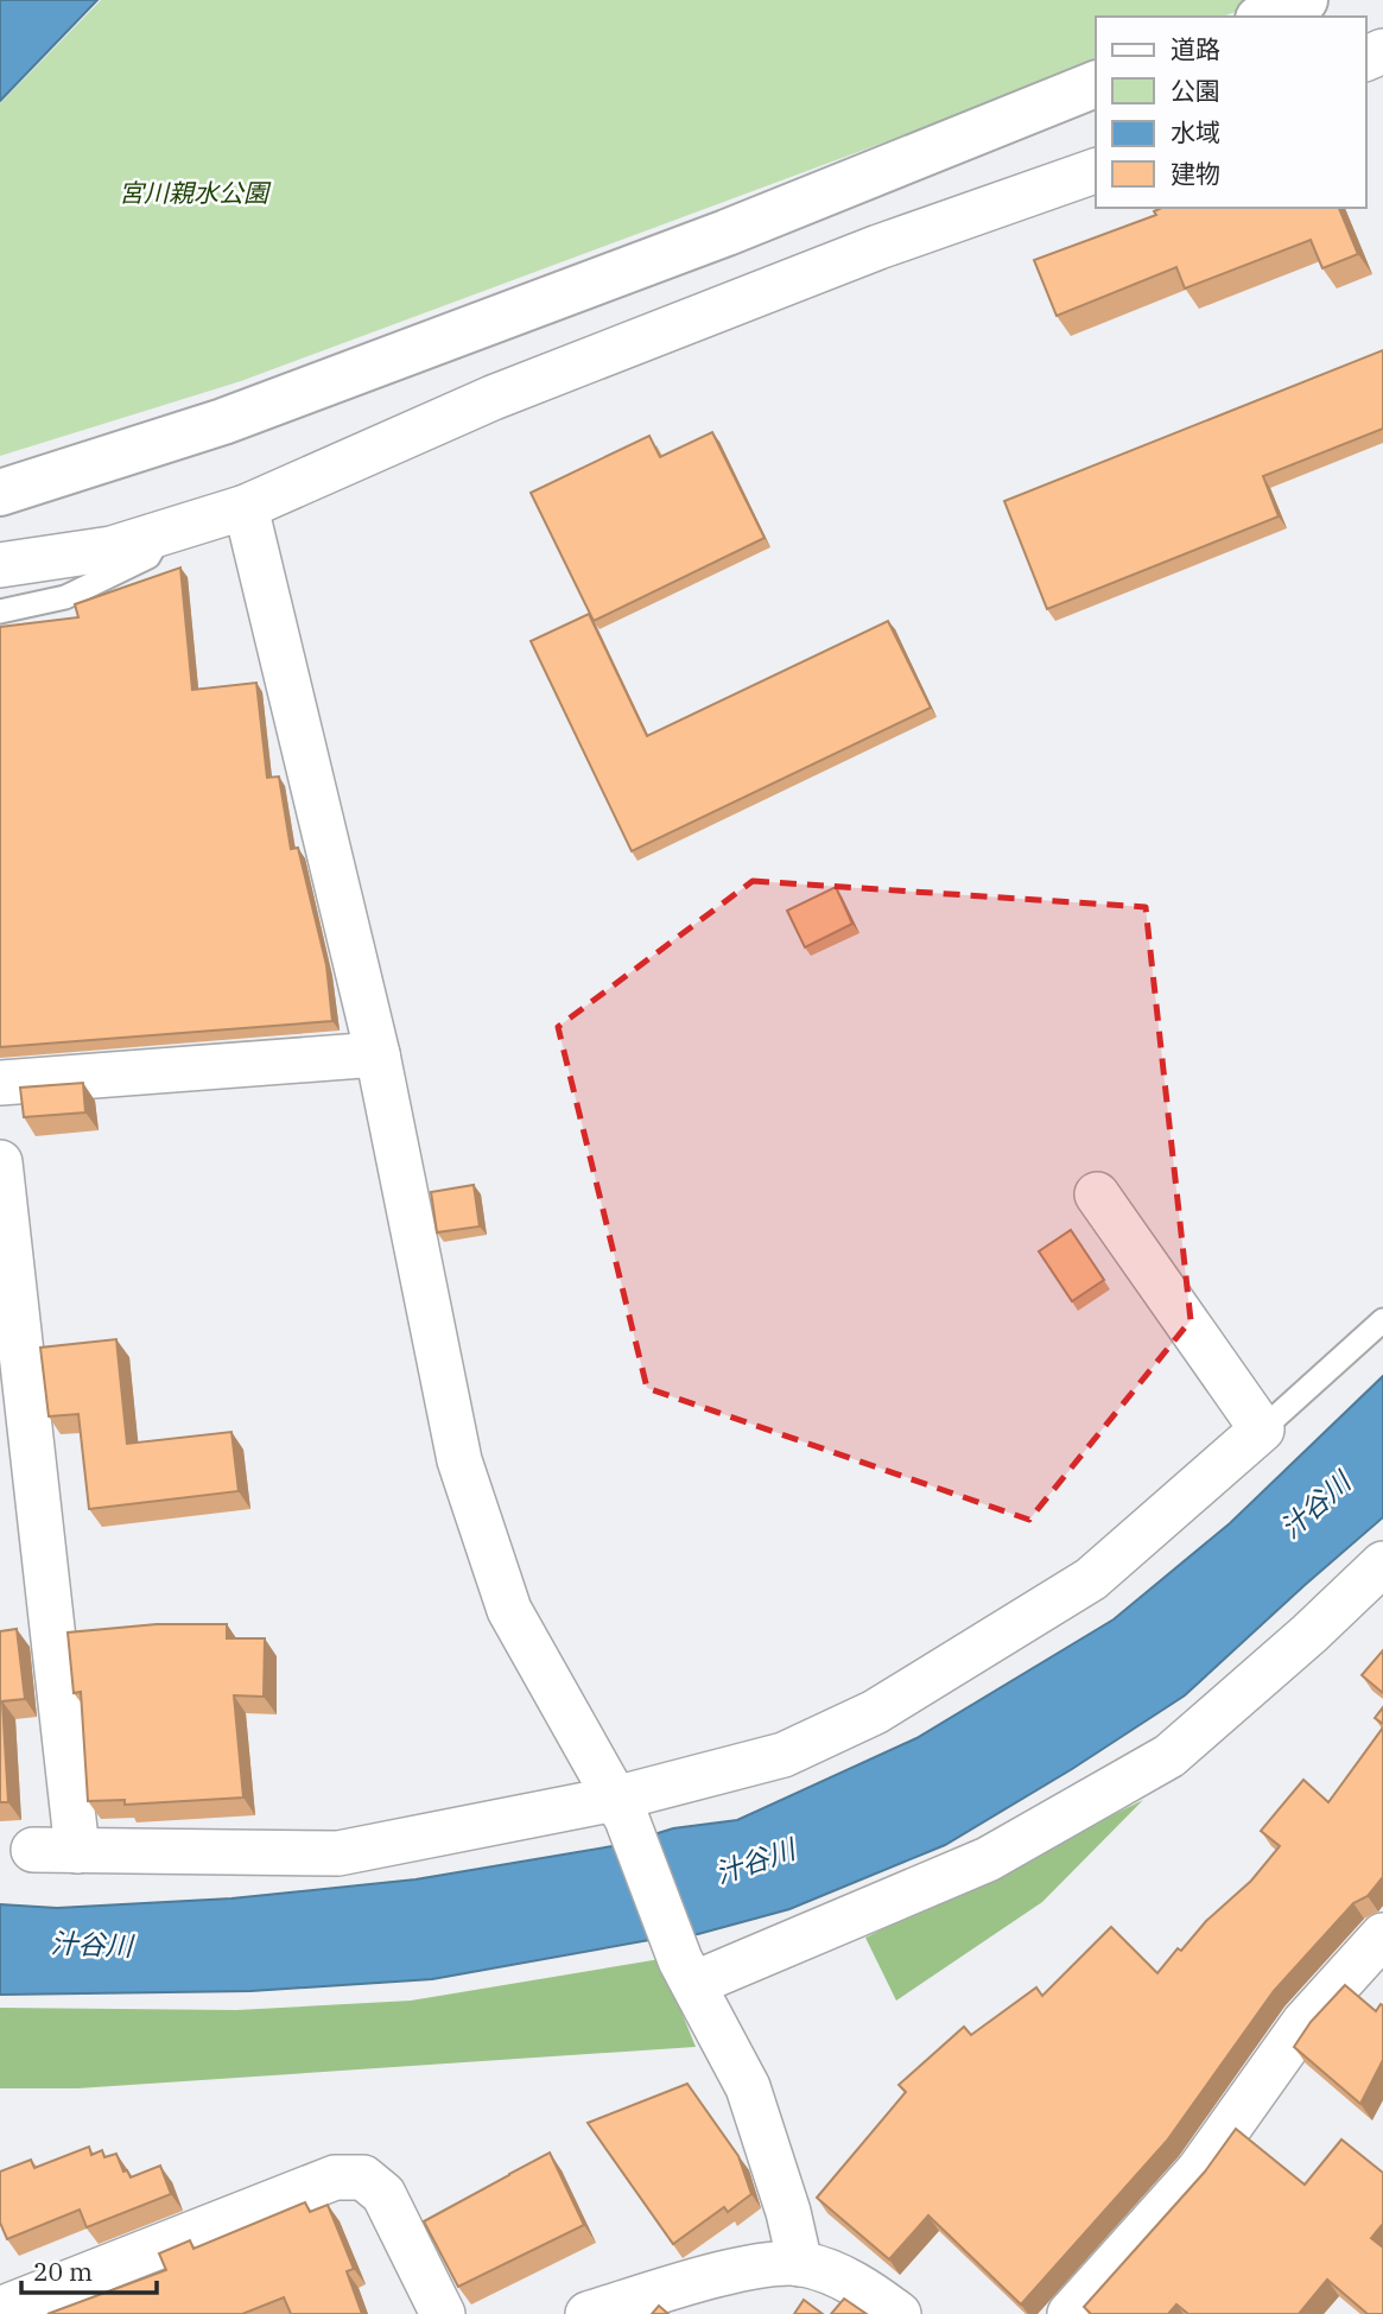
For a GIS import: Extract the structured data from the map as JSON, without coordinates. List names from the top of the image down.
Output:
{
  "water": ["汁谷川"],
  "parks": ["宮川親水公園"],
  "legend": [
    "道路",
    "公園",
    "水域",
    "建物"
  ],
  "scale_bar": "20 m"
}
